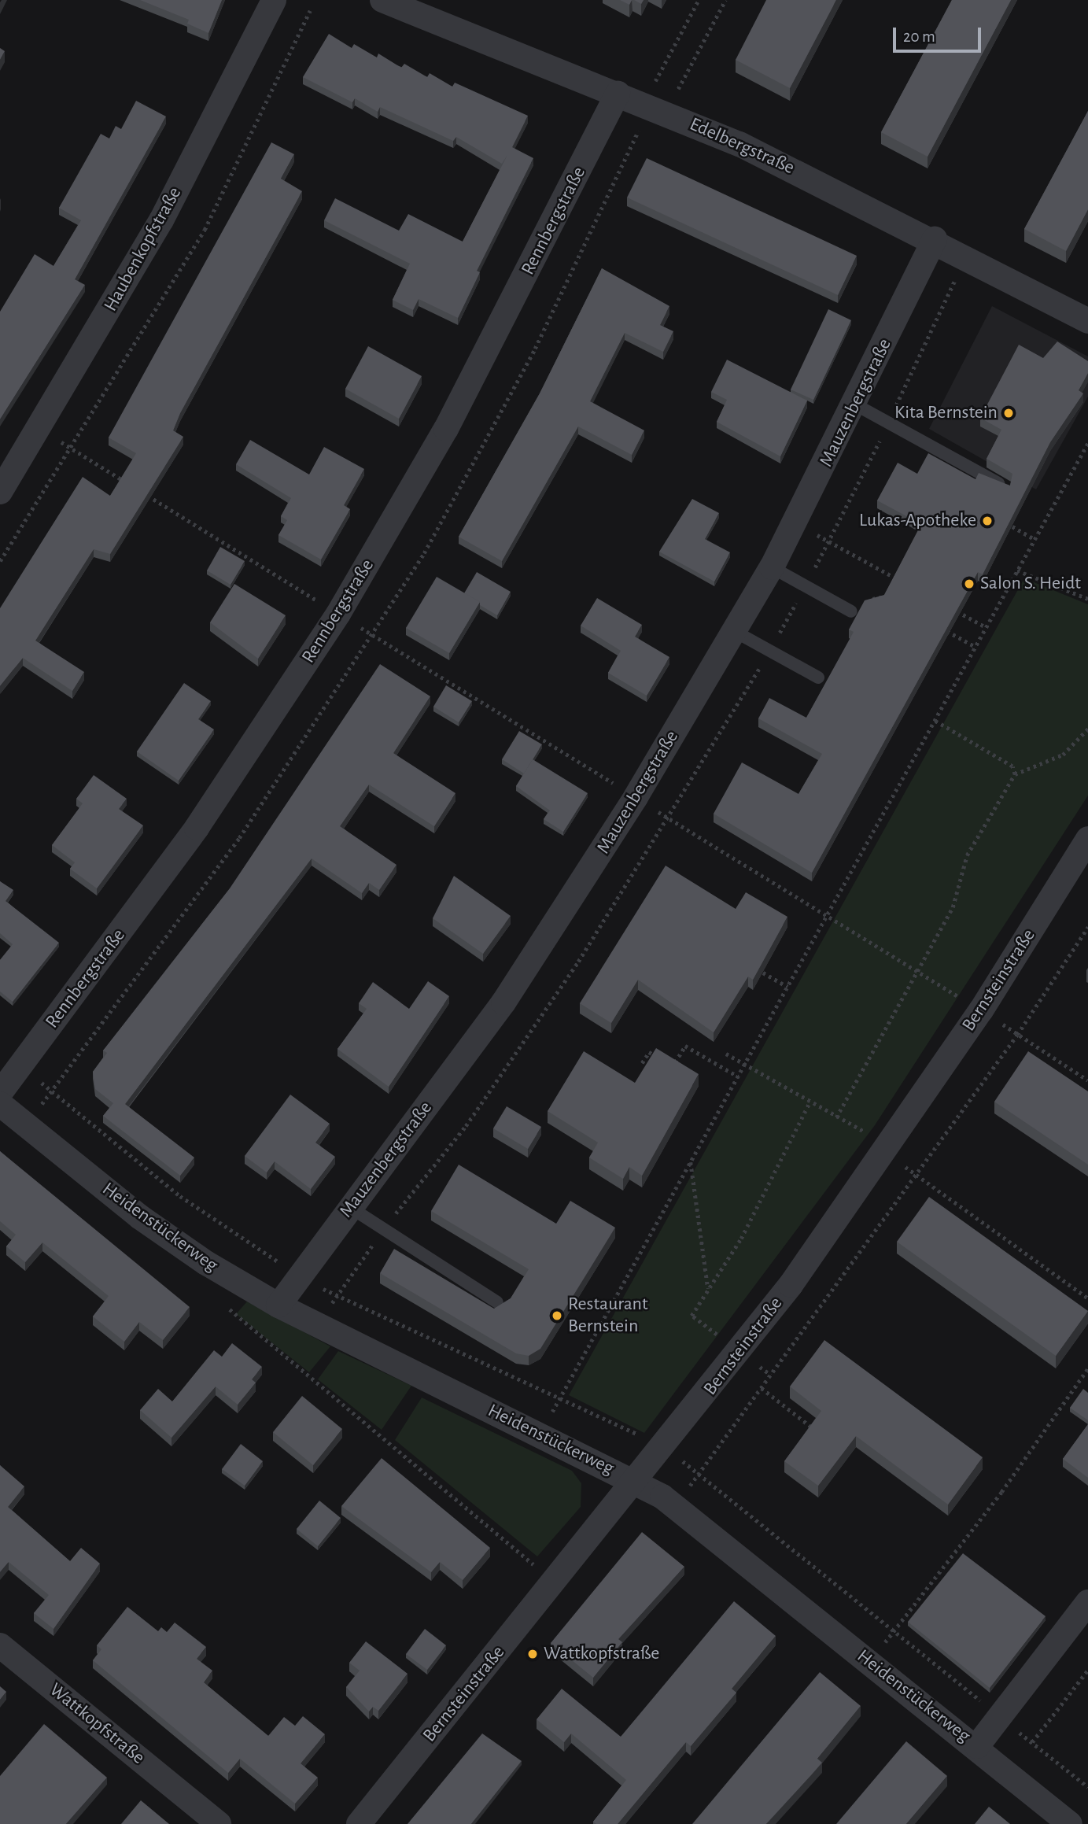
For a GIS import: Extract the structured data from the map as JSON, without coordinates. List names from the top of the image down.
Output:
{
  "streets": {
    "street": [
      "Edelbergstraße",
      "Rennbergstraße",
      "Haubenkopfstraße",
      "Mauzenbergstraße",
      "Bernsteinstraße",
      "Heidenstückerweg",
      "Wattkopfstraße"
    ]
  },
  "crossings": [
    ["Edelbergstraße", "Rennbergstraße"],
    ["Edelbergstraße", "Mauzenbergstraße"],
    ["Mauzenbergstraße", "Heidenstückerweg"],
    ["Bernsteinstraße", "Heidenstückerweg"]
  ],
  "places": [
    "Kita Bernstein",
    "Lukas-Apotheke",
    "Salon S. Heidt",
    "Restaurant Bernstein",
    "Wattkopfstraße"
  ],
  "scale_bar": "20 m"
}
